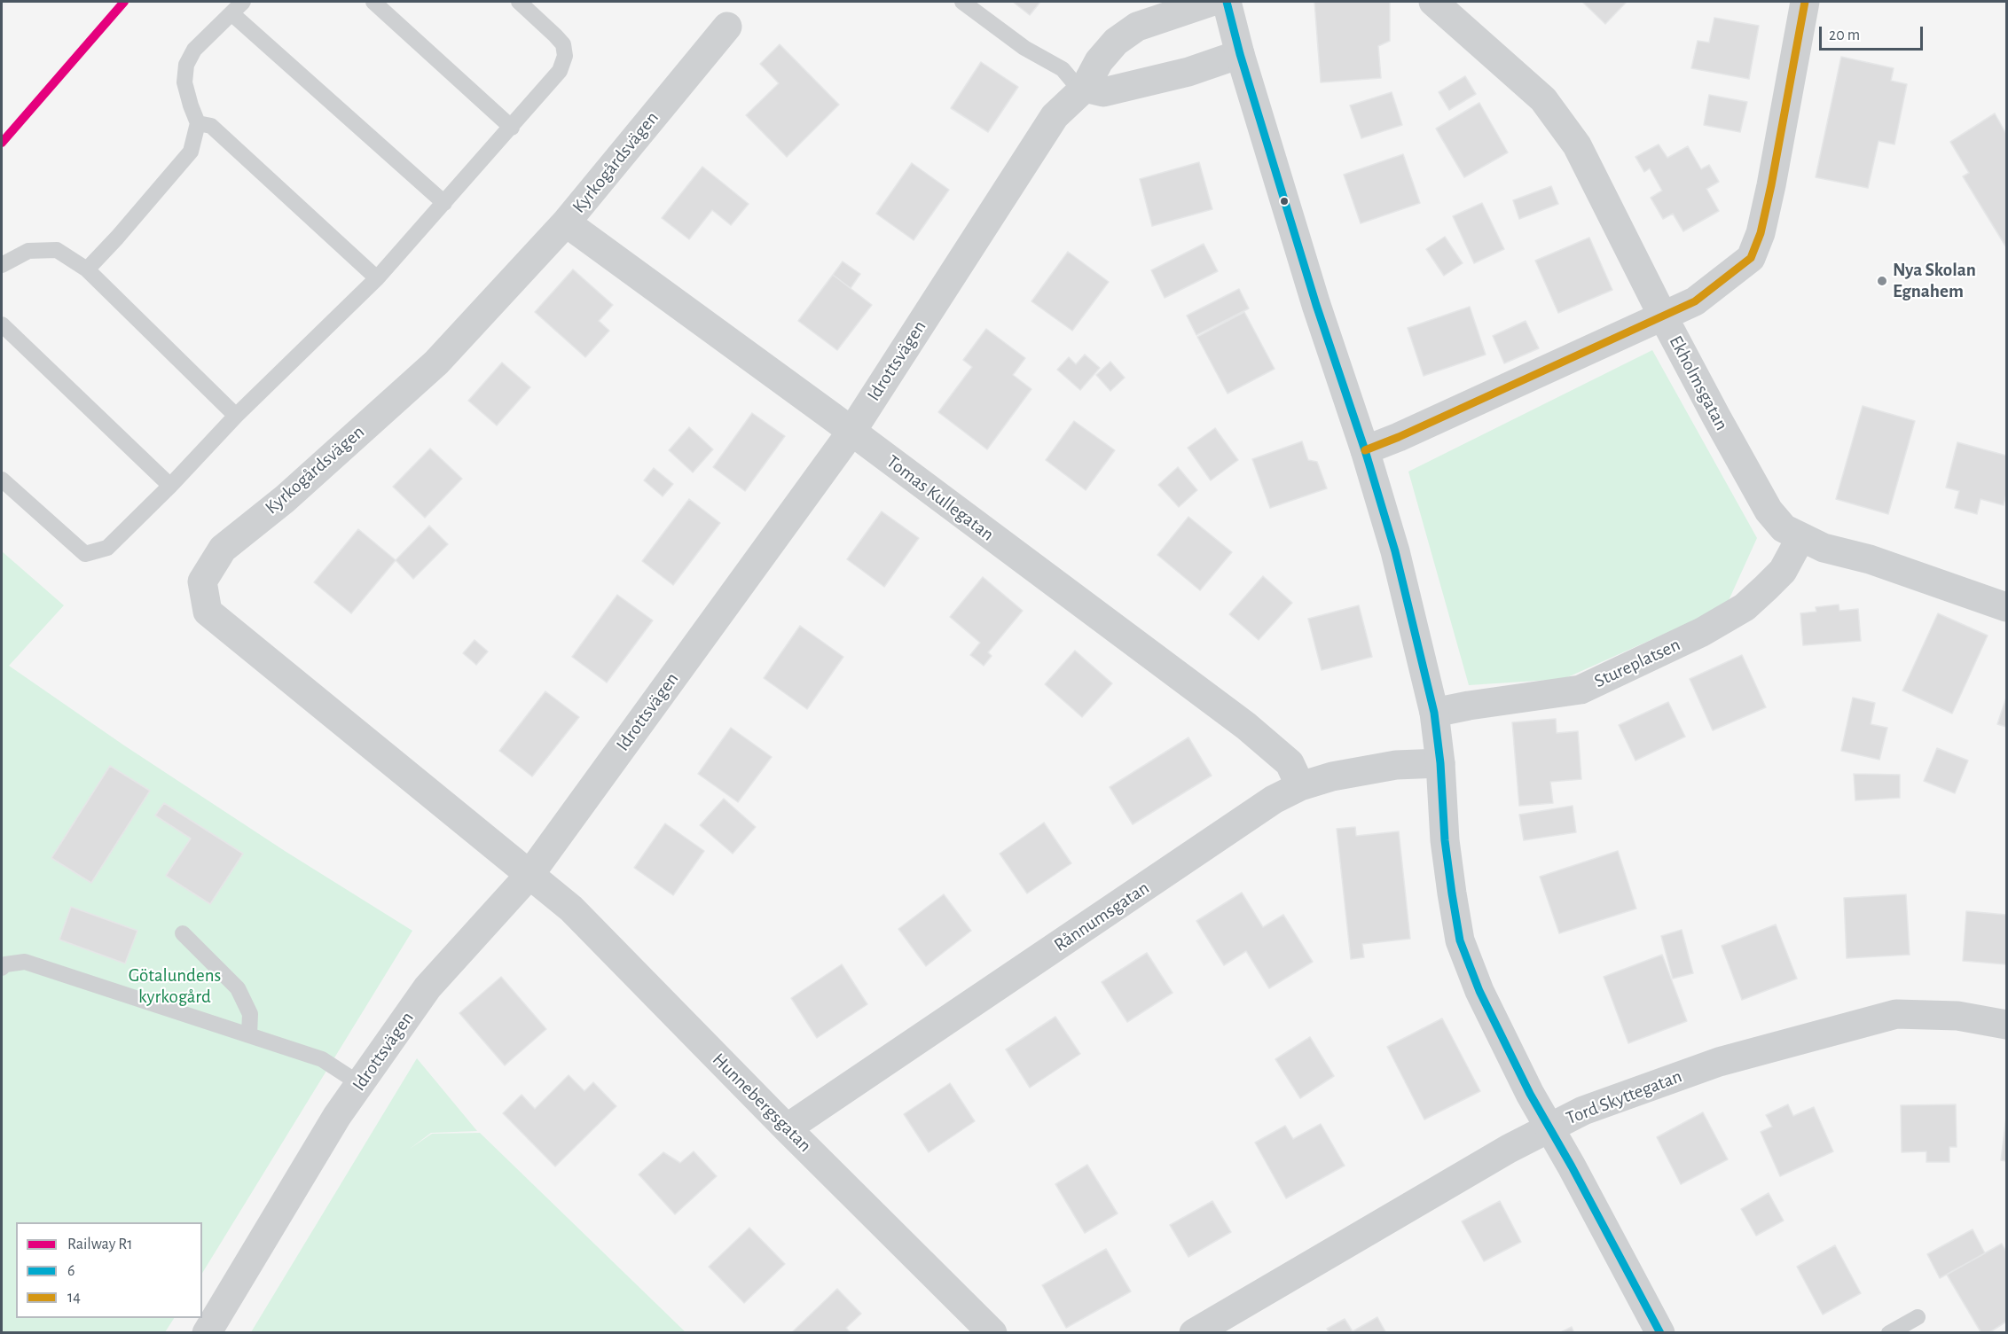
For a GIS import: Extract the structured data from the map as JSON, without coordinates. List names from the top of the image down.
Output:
{
  "streets": {
    "street": [
      "Kyrkogårdsvägen",
      "Idrottsvägen",
      "Ekholmsgatan",
      "Tomas Kullegatan",
      "Stureplatsen",
      "Rånnumsgatan",
      "Tord Skyttegatan",
      "Hunnebergsgatan"
    ]
  },
  "crossings": [
    ["Kyrkogårdsvägen", "Idrottsvägen"],
    ["Kyrkogårdsvägen", "Tomas Kullegatan"],
    ["Kyrkogårdsvägen", "Hunnebergsgatan"],
    ["Idrottsvägen", "Tomas Kullegatan"],
    ["Idrottsvägen", "Hunnebergsgatan"],
    ["Ekholmsgatan", "Stureplatsen"],
    ["Tomas Kullegatan", "Rånnumsgatan"],
    ["Rånnumsgatan", "Hunnebergsgatan"]
  ],
  "parks": ["Götalundens kyrkogård"],
  "places": ["Nya Skolan Egnahem"],
  "lines": ["rail line R1", "transit line 6", "transit line 14"],
  "legend": ["Railway R1", "6", "14"],
  "scale_bar": "20 m"
}
